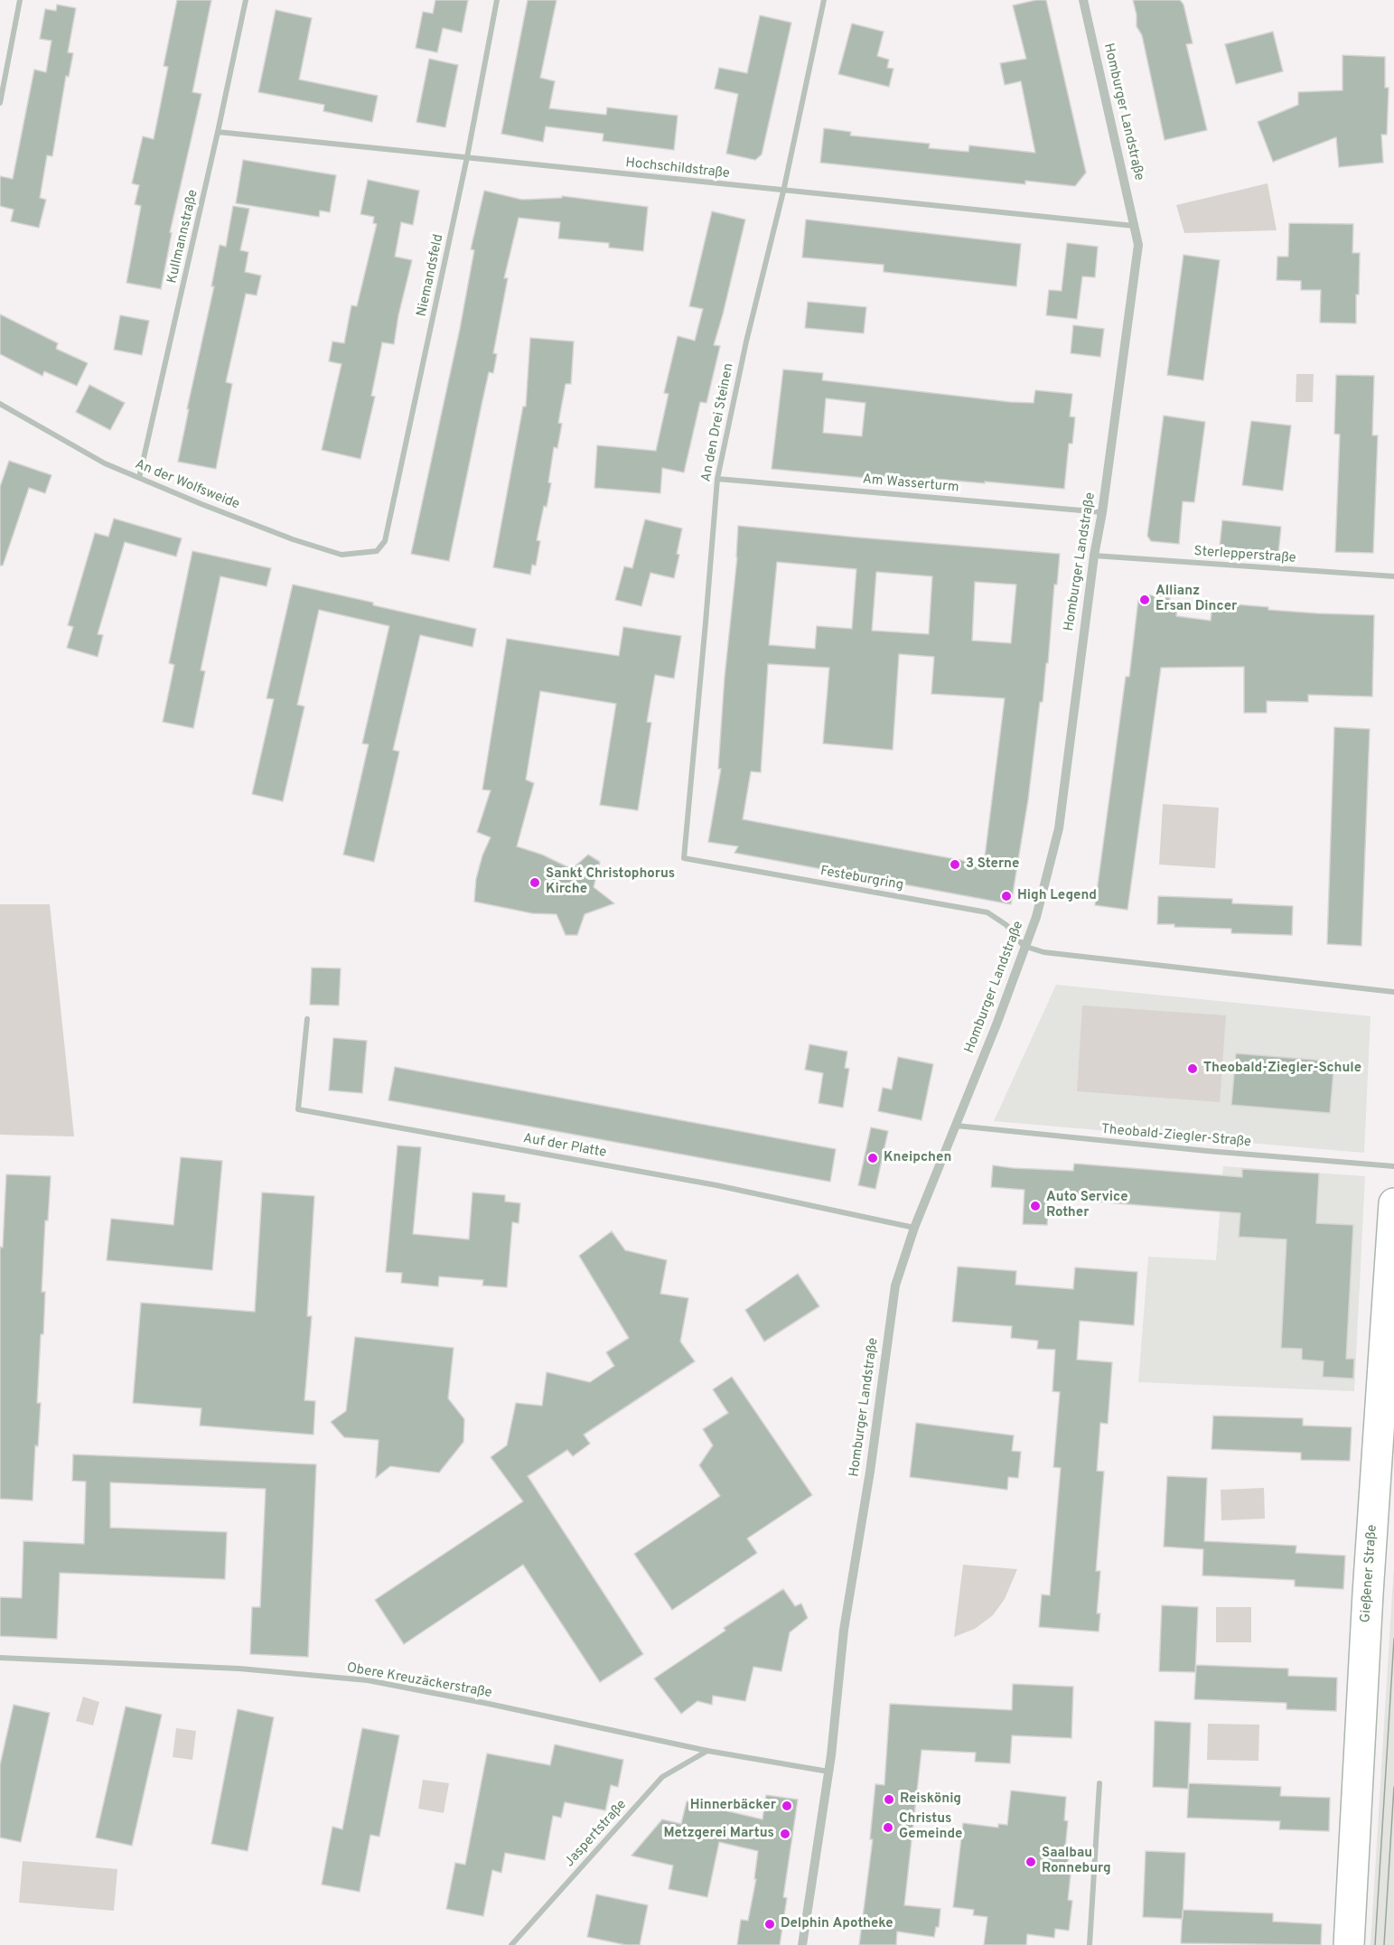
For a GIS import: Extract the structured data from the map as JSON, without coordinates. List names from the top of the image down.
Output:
{
  "streets": {
    "main road": ["Gießener Straße"],
    "street": [
      "Homburger Landstraße",
      "Hochschildstraße",
      "Kullmannstraße",
      "Niemandsfeld",
      "An den Drei Steinen",
      "Am Wasserturm",
      "An der Wolfsweide",
      "Sterlepperstraße",
      "Festeburgring",
      "Theobald-Ziegler-Straße",
      "Auf der Platte",
      "Obere Kreuzäckerstraße",
      "Jaspertstraße"
    ]
  },
  "crossings": [
    ["Homburger Landstraße", "Hochschildstraße"],
    ["Homburger Landstraße", "Am Wasserturm"],
    ["Homburger Landstraße", "Sterlepperstraße"],
    ["Homburger Landstraße", "Festeburgring"],
    ["Homburger Landstraße", "Theobald-Ziegler-Straße"],
    ["Homburger Landstraße", "Auf der Platte"],
    ["Homburger Landstraße", "Obere Kreuzäckerstraße"],
    ["Hochschildstraße", "Kullmannstraße"],
    ["Hochschildstraße", "Niemandsfeld"],
    ["Hochschildstraße", "An den Drei Steinen"],
    ["Kullmannstraße", "An der Wolfsweide"],
    ["Niemandsfeld", "An der Wolfsweide"],
    ["An den Drei Steinen", "Am Wasserturm"],
    ["An den Drei Steinen", "Festeburgring"],
    ["Obere Kreuzäckerstraße", "Jaspertstraße"]
  ],
  "places": [
    "Allianz Ersan Dincer",
    "3 Sterne",
    "Sankt Christophorus Kirche",
    "High Legend",
    "Theobald-Ziegler-Schule",
    "Kneipchen",
    "Auto Service Rother",
    "Reiskönig",
    "Hinnerbäcker",
    "Christus Gemeinde",
    "Metzgerei Martus",
    "Saalbau Ronneburg",
    "Delphin Apotheke"
  ]
}
